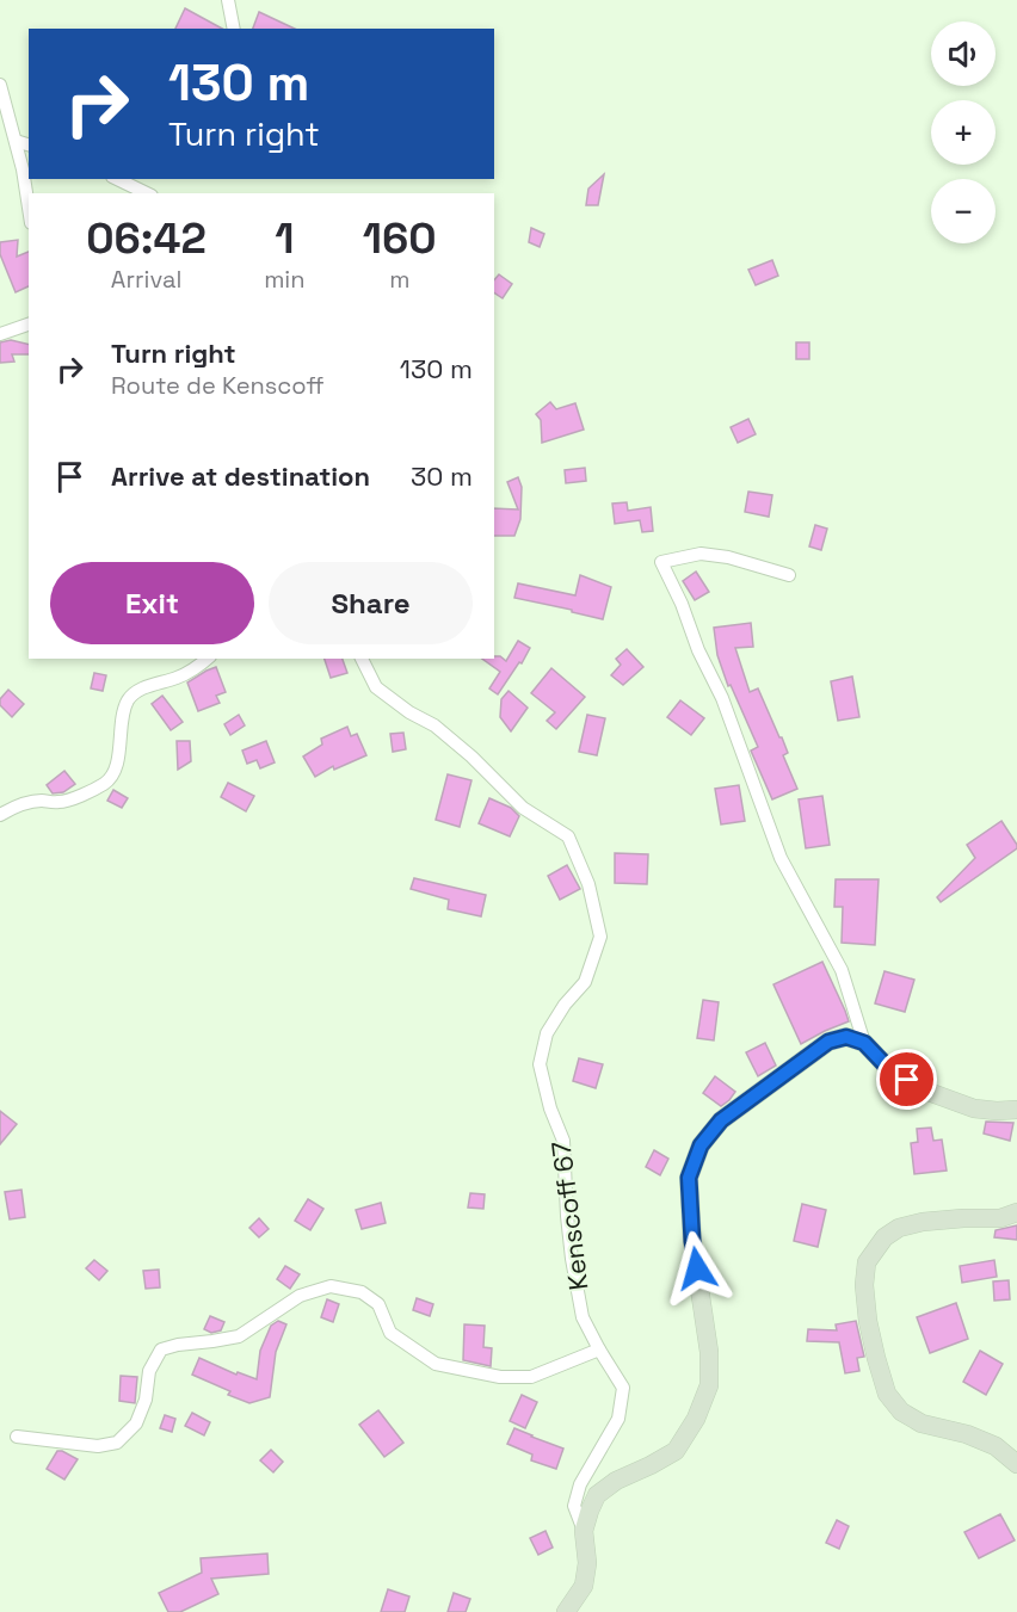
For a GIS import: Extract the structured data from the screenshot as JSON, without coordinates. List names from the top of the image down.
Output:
{
  "streets": {
    "street": ["Kenscoff 67"]
  },
  "page": {
    "map_buttons": ["+", "−"],
    "turn": ["130 m", "Turn right"],
    "eta": [
      "06:42",
      "Arrival",
      "1",
      "min",
      "160",
      "m"
    ],
    "list": [
      {
        "name": "Turn right",
        "note": "Route de Kenscoff",
        "value": "130 m"
      },
      {
        "name": "Arrive at destination",
        "value": "30 m"
      }
    ],
    "buttons": ["Exit", "Share"]
  }
}
